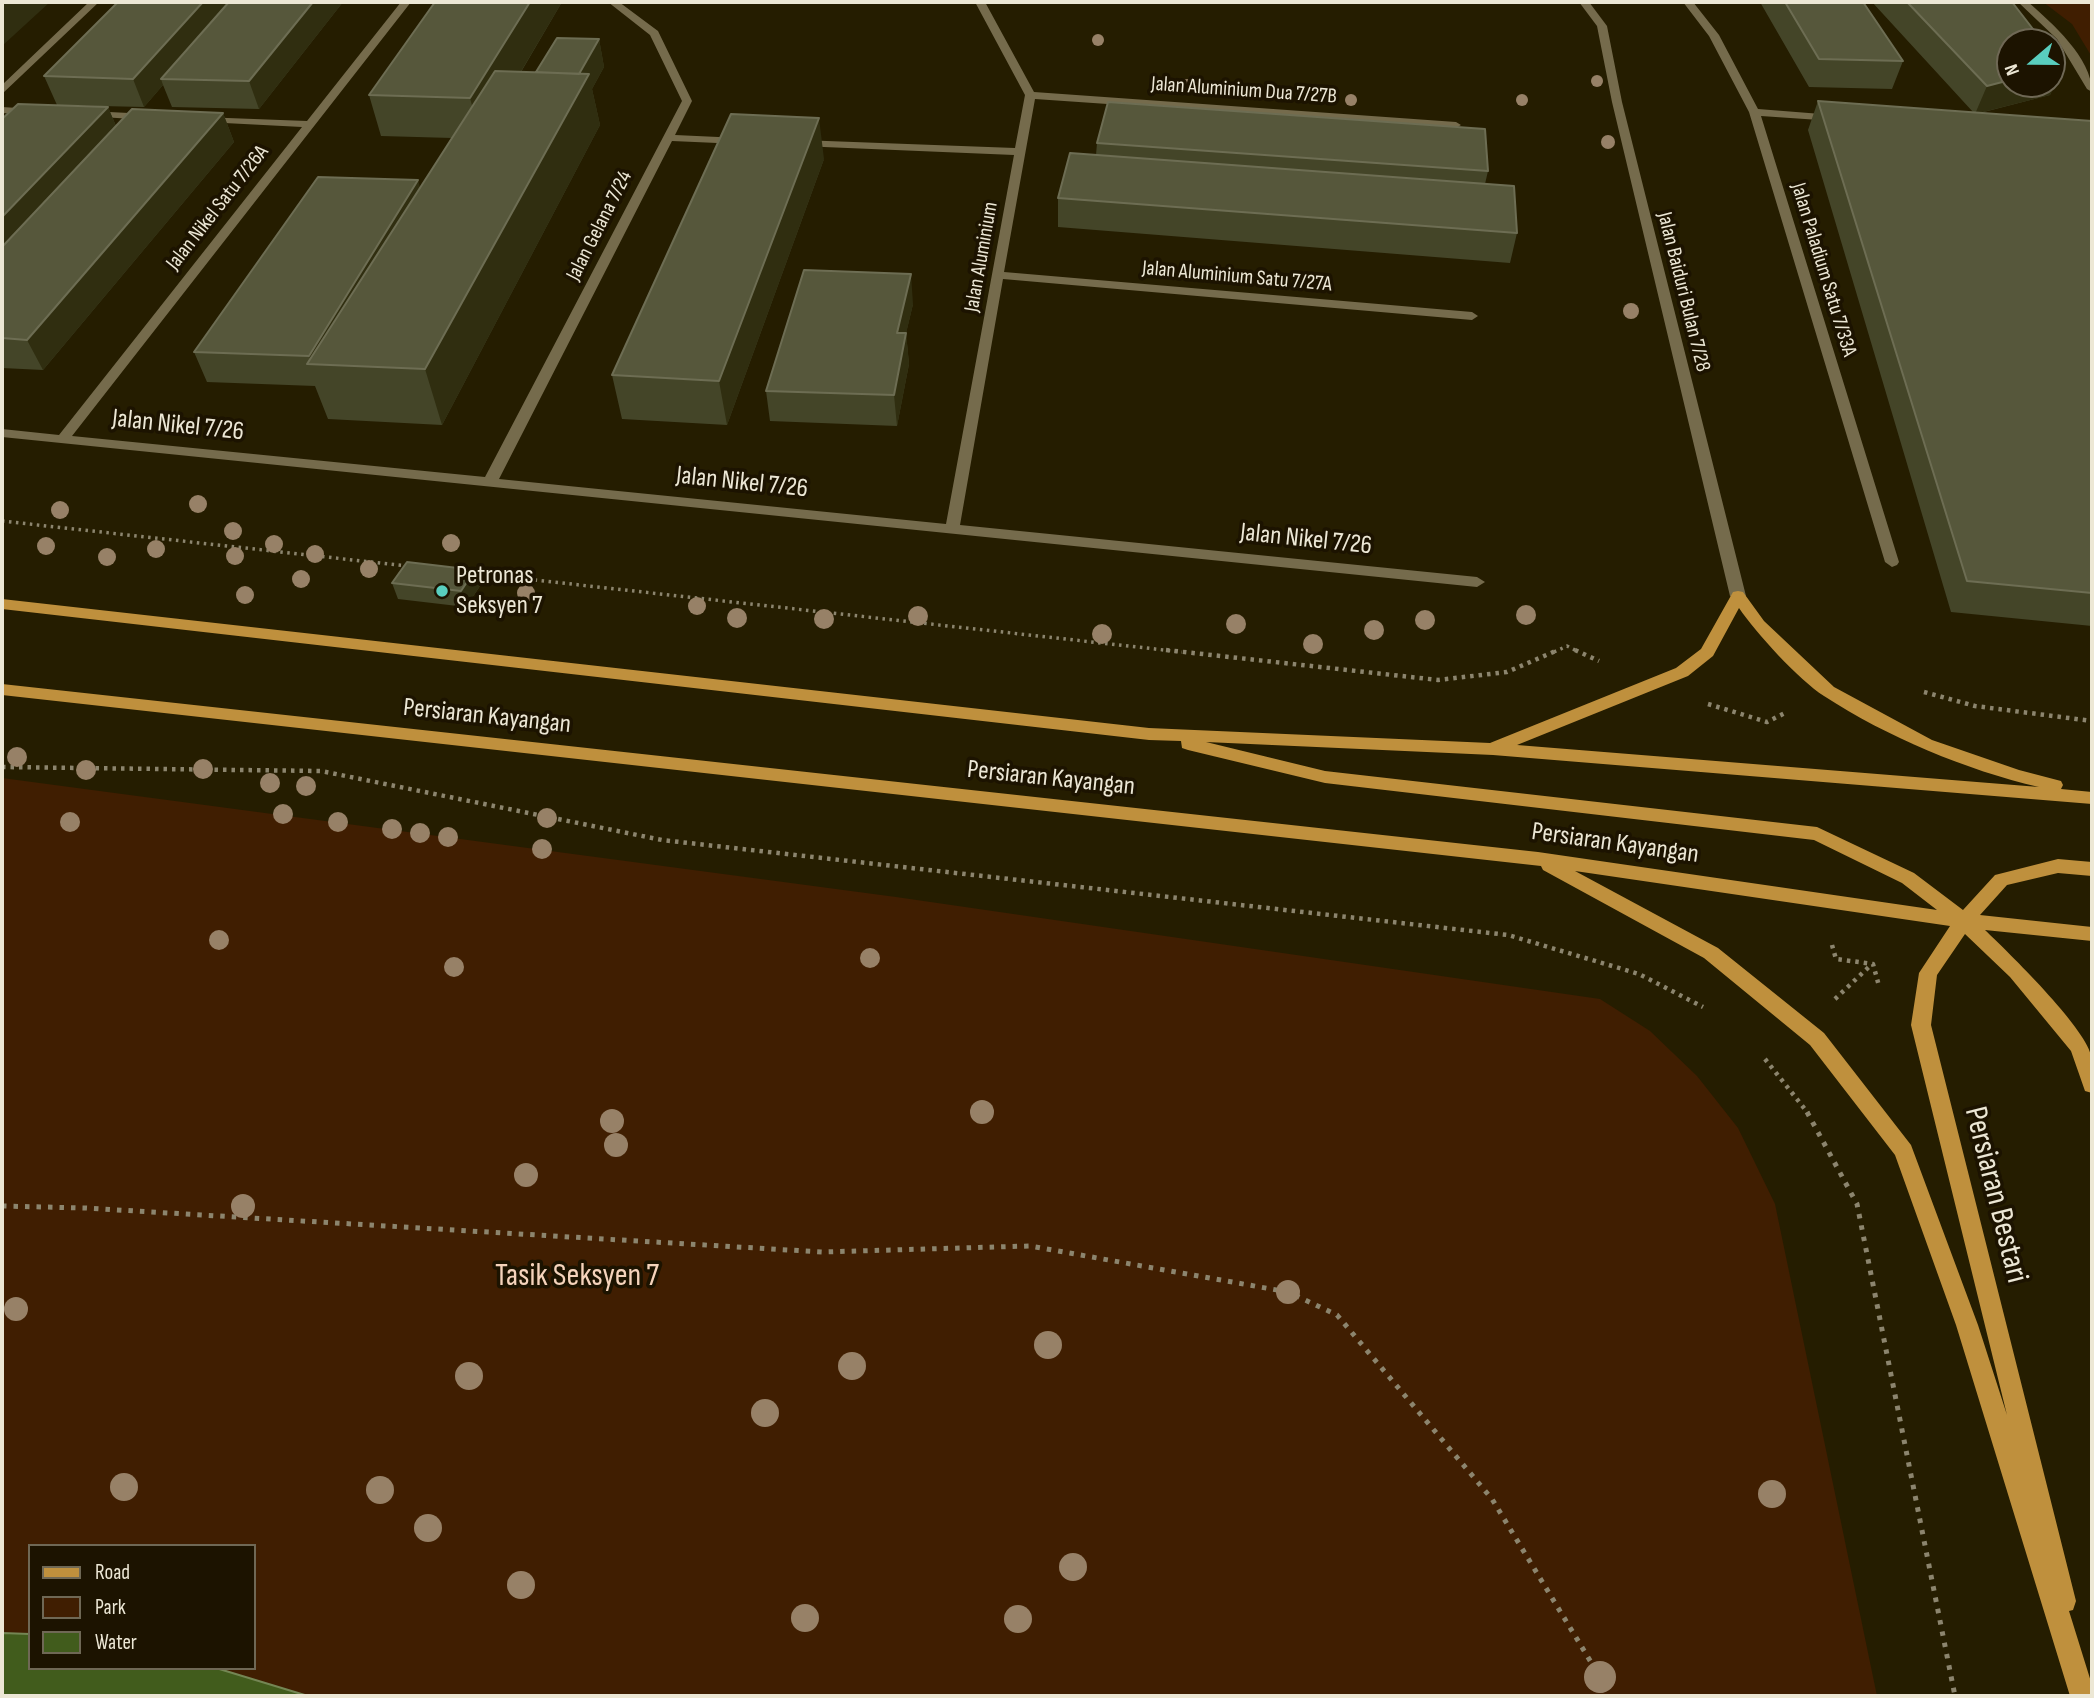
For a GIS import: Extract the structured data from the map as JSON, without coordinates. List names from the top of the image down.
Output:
{
  "streets": {
    "main road": ["Persiaran Kayangan", "Persiaran Bestari"],
    "street": [
      "Jalan Aluminium Dua 7/27B",
      "Jalan Nikel Satu 7/26A",
      "Jalan Gelana 7/24",
      "Jalan Aluminium",
      "Jalan Paladium Satu 7/33A",
      "Jalan Aluminium Satu 7/27A",
      "Jalan Baiduri Bulan 7/28",
      "Jalan Nikel 7/26"
    ]
  },
  "crossings": [
    ["Jalan Aluminium Dua 7/27B", "Jalan Aluminium"],
    ["Jalan Nikel Satu 7/26A", "Jalan Nikel 7/26"],
    ["Jalan Gelana 7/24", "Jalan Nikel 7/26"],
    ["Jalan Aluminium", "Jalan Aluminium Satu 7/27A"],
    ["Jalan Aluminium", "Jalan Nikel 7/26"],
    ["Persiaran Kayangan", "Persiaran Bestari"]
  ],
  "parks": ["Tasik Seksyen 7"],
  "places": ["Petronas Seksyen 7"],
  "legend": ["Road", "Park", "Water"],
  "north": "left"
}
